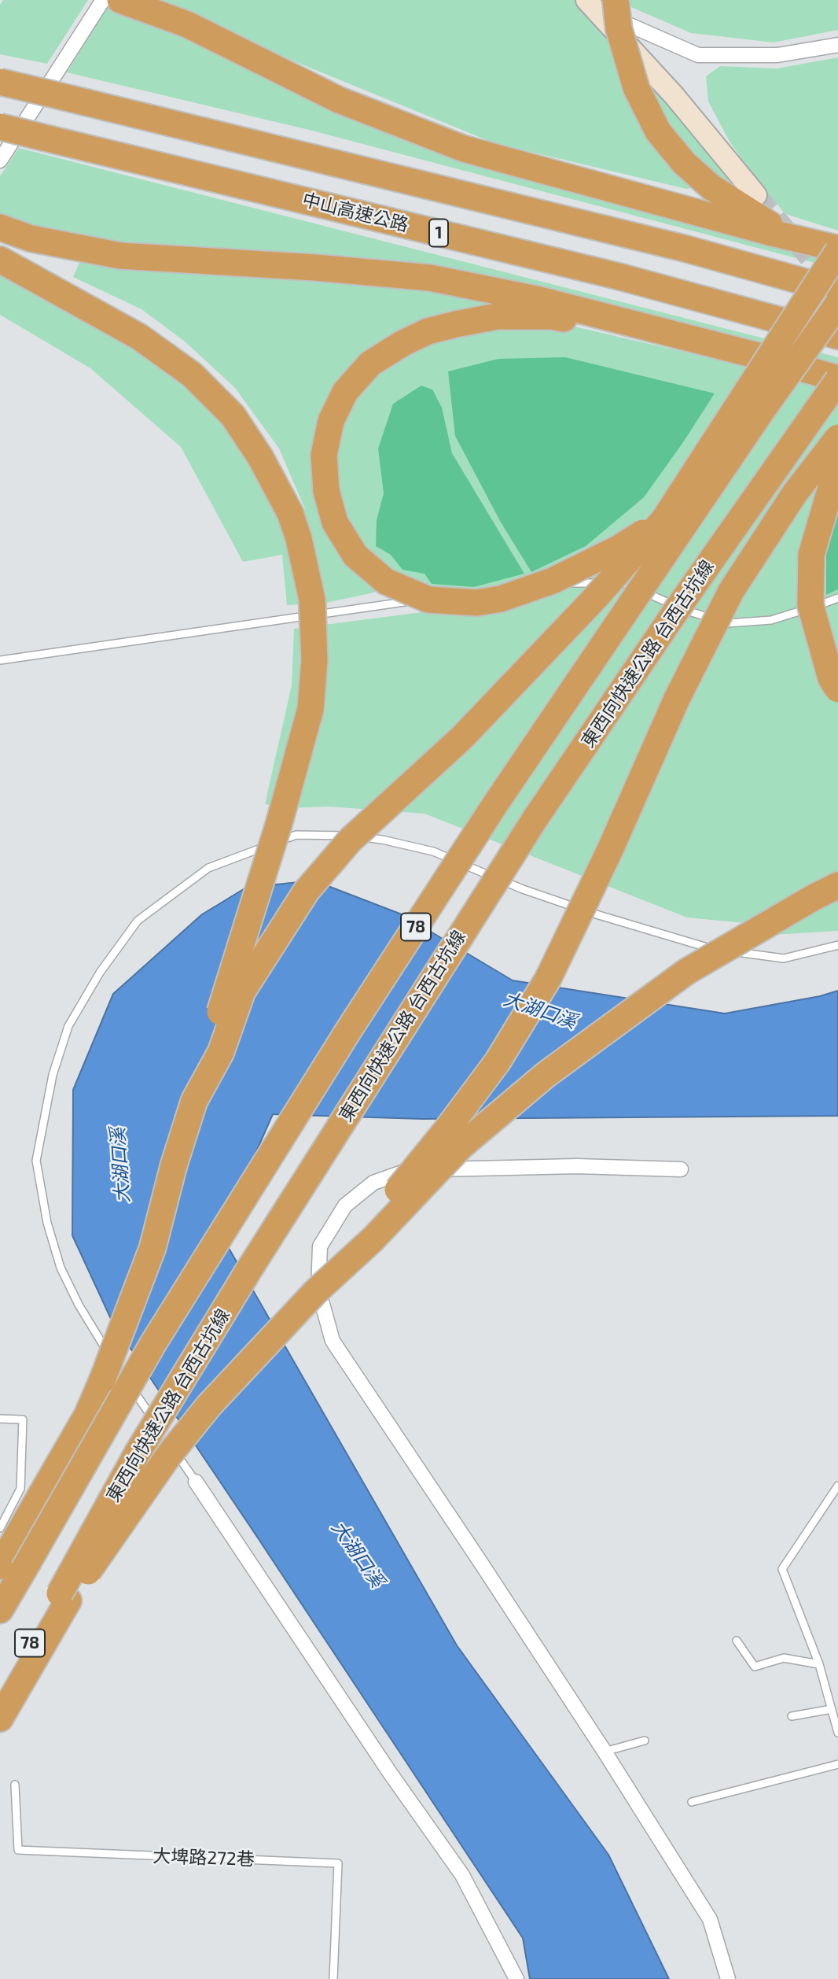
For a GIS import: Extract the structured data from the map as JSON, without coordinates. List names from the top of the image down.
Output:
{
  "streets": {
    "highway": [
      "中山高速公路",
      "1",
      "東西向快速公路 台西古坑線",
      "78"
    ],
    "lane": ["大埤路272巷"]
  },
  "water": ["大湖口溪"]
}
